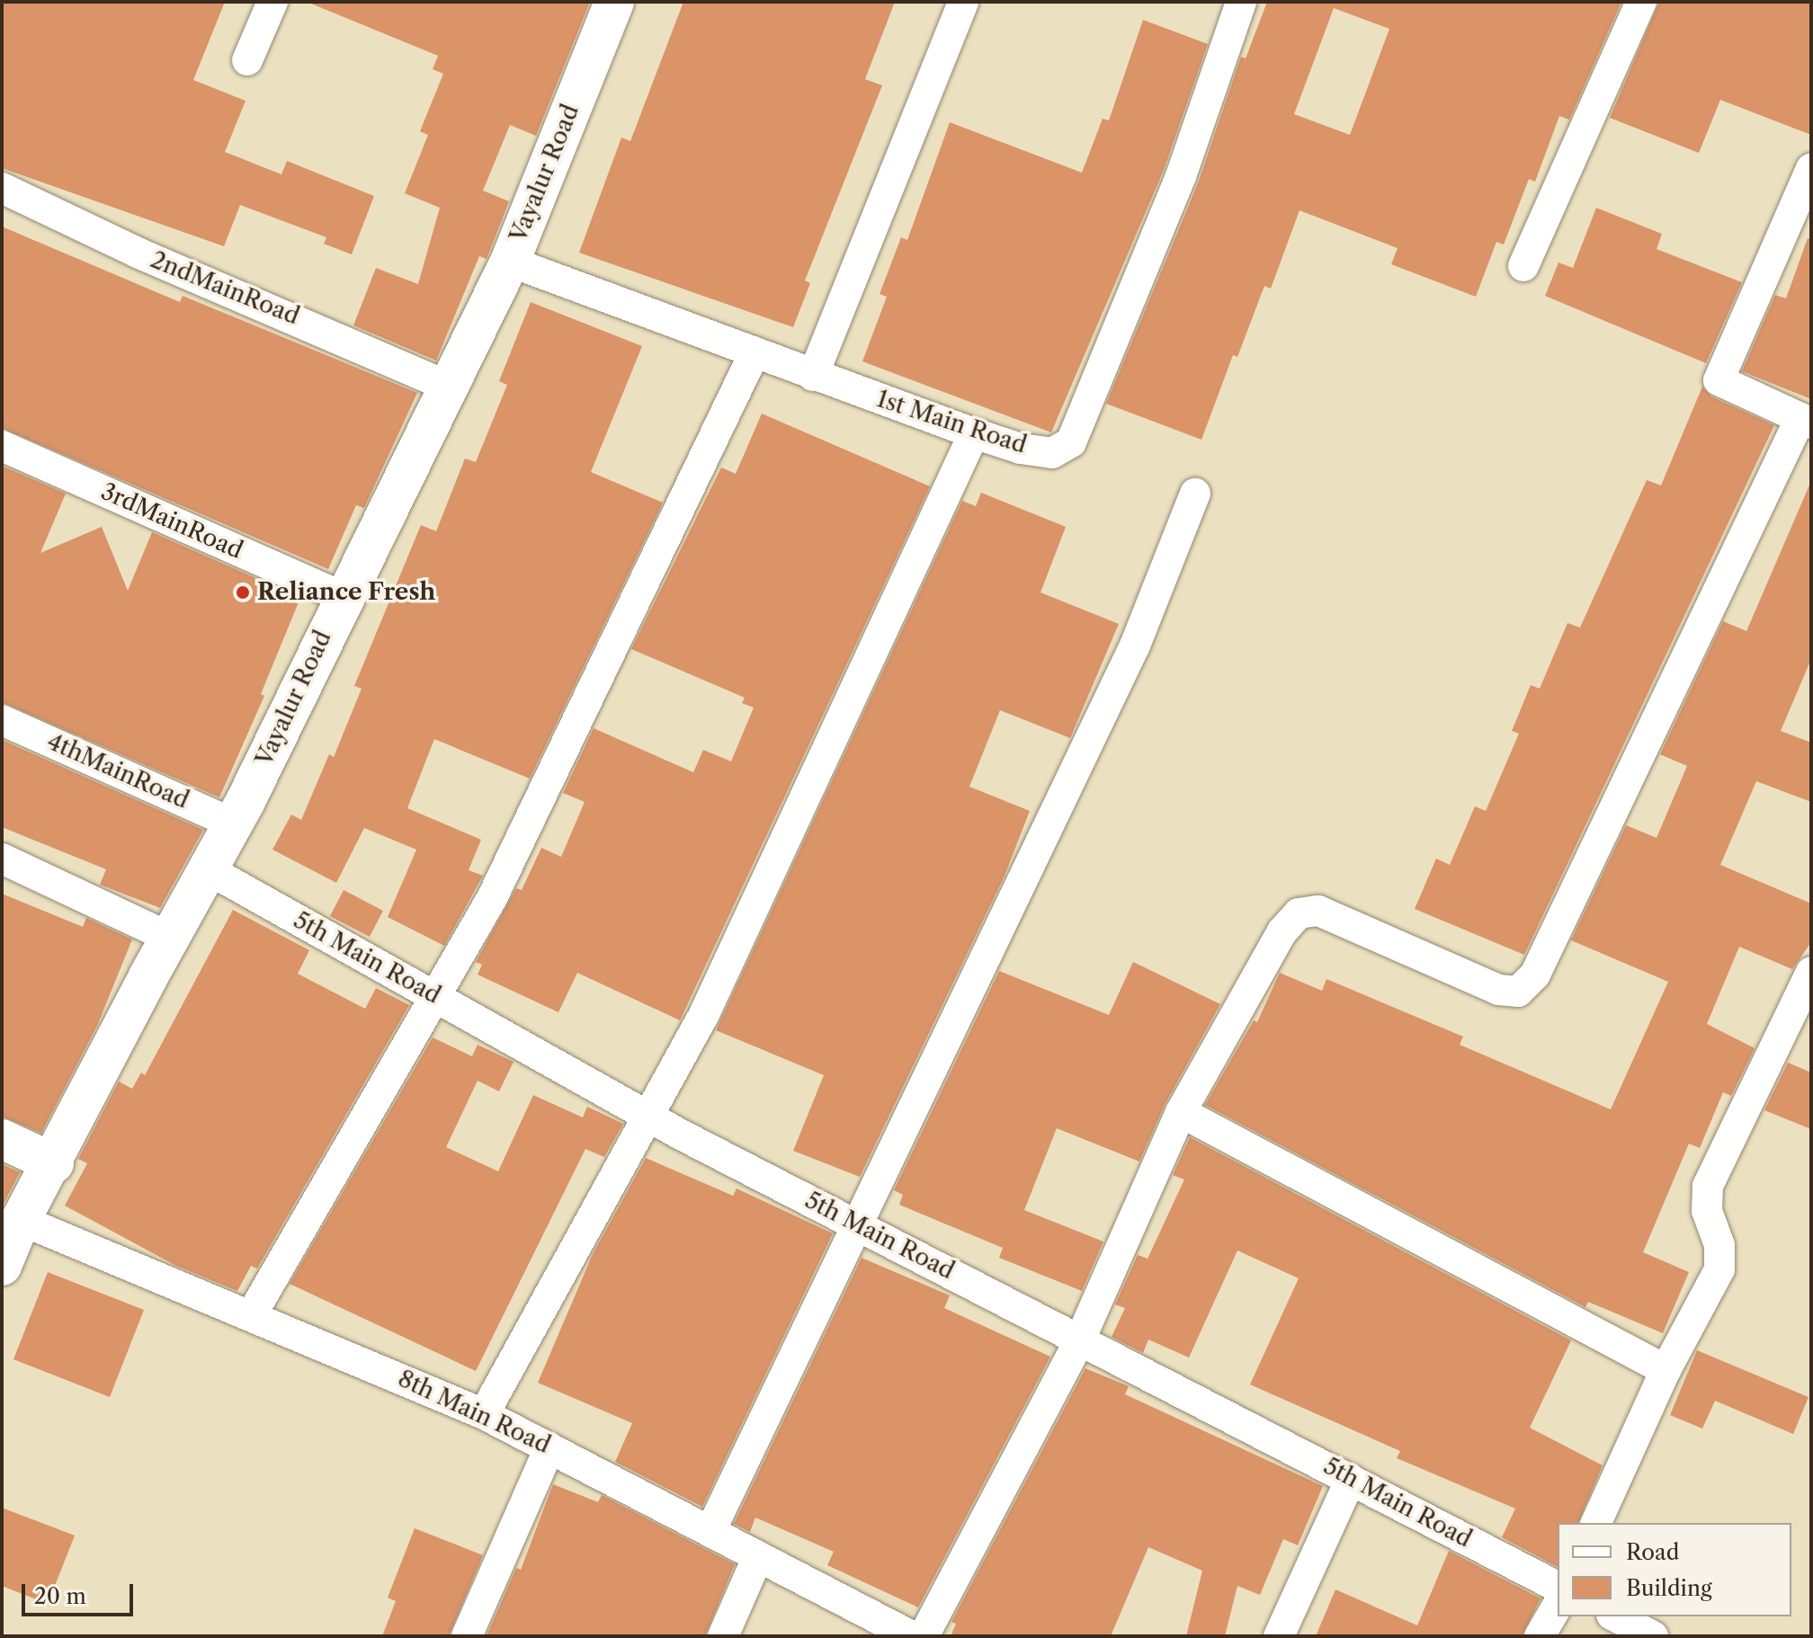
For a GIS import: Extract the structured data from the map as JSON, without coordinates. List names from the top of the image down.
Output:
{
  "streets": {
    "main road": ["Vayalur Road"],
    "street": [
      "2ndMainRoad",
      "1st Main Road",
      "3rdMainRoad",
      "4thMainRoad",
      "5th Main Road",
      "8th Main Road"
    ]
  },
  "crossings": [
    ["Vayalur Road", "2ndMainRoad"],
    ["Vayalur Road", "1st Main Road"],
    ["Vayalur Road", "3rdMainRoad"],
    ["Vayalur Road", "4thMainRoad"],
    ["Vayalur Road", "5th Main Road"],
    ["Vayalur Road", "8th Main Road"]
  ],
  "places": ["Reliance Fresh"],
  "legend": ["Road", "Building"],
  "scale_bar": "20 m"
}
